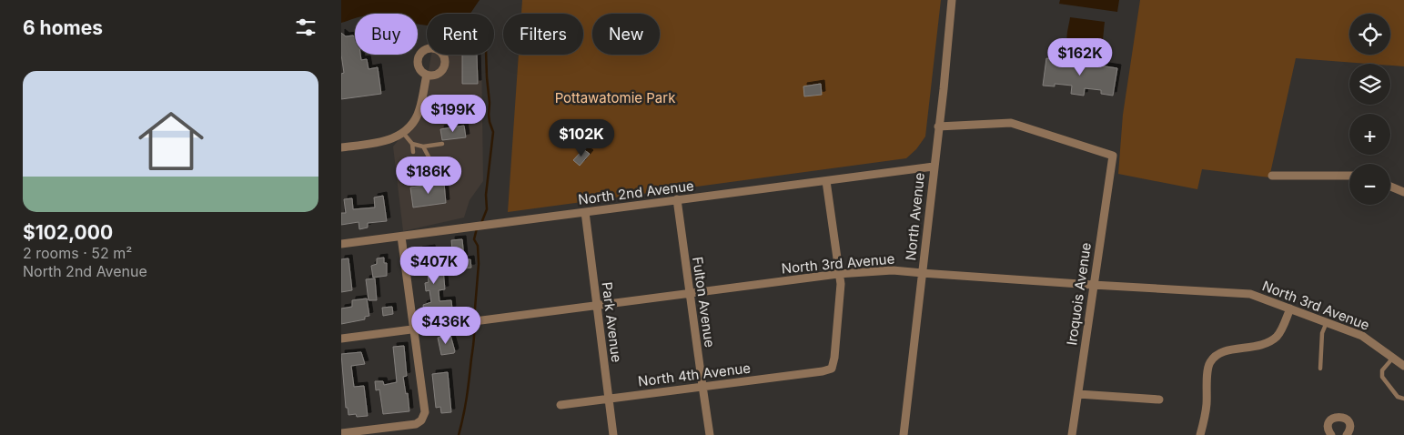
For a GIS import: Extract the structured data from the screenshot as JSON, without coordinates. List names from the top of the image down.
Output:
{
  "streets": {
    "street": [
      "North 2nd Avenue",
      "North Avenue",
      "North 3rd Avenue",
      "Iroquois Avenue",
      "Fulton Avenue",
      "Park Avenue",
      "North 4th Avenue"
    ]
  },
  "crossings": [
    ["North 2nd Avenue", "North Avenue"],
    ["North 2nd Avenue", "Fulton Avenue"],
    ["North 2nd Avenue", "Park Avenue"],
    ["North Avenue", "North 3rd Avenue"],
    ["North Avenue", "Iroquois Avenue"],
    ["North 3rd Avenue", "Iroquois Avenue"],
    ["North 3rd Avenue", "Fulton Avenue"],
    ["North 3rd Avenue", "Park Avenue"],
    ["North 3rd Avenue", "North 4th Avenue"],
    ["Fulton Avenue", "North 4th Avenue"],
    ["Park Avenue", "North 4th Avenue"]
  ],
  "parks": ["Pottawatomie Park"],
  "page": {
    "heading": "6 homes",
    "map_buttons": ["+", "−"],
    "chip": [
      "Buy",
      "Rent",
      "Filters",
      "New"
    ],
    "price": [
      "$162K",
      "$199K",
      "$102K",
      "$186K",
      "$407K",
      "$436K"
    ],
    "list": [
      {
        "name": "$102,000",
        "note": "2 rooms · 52 m² · North 2nd Avenue"
      }
    ]
  }
}
